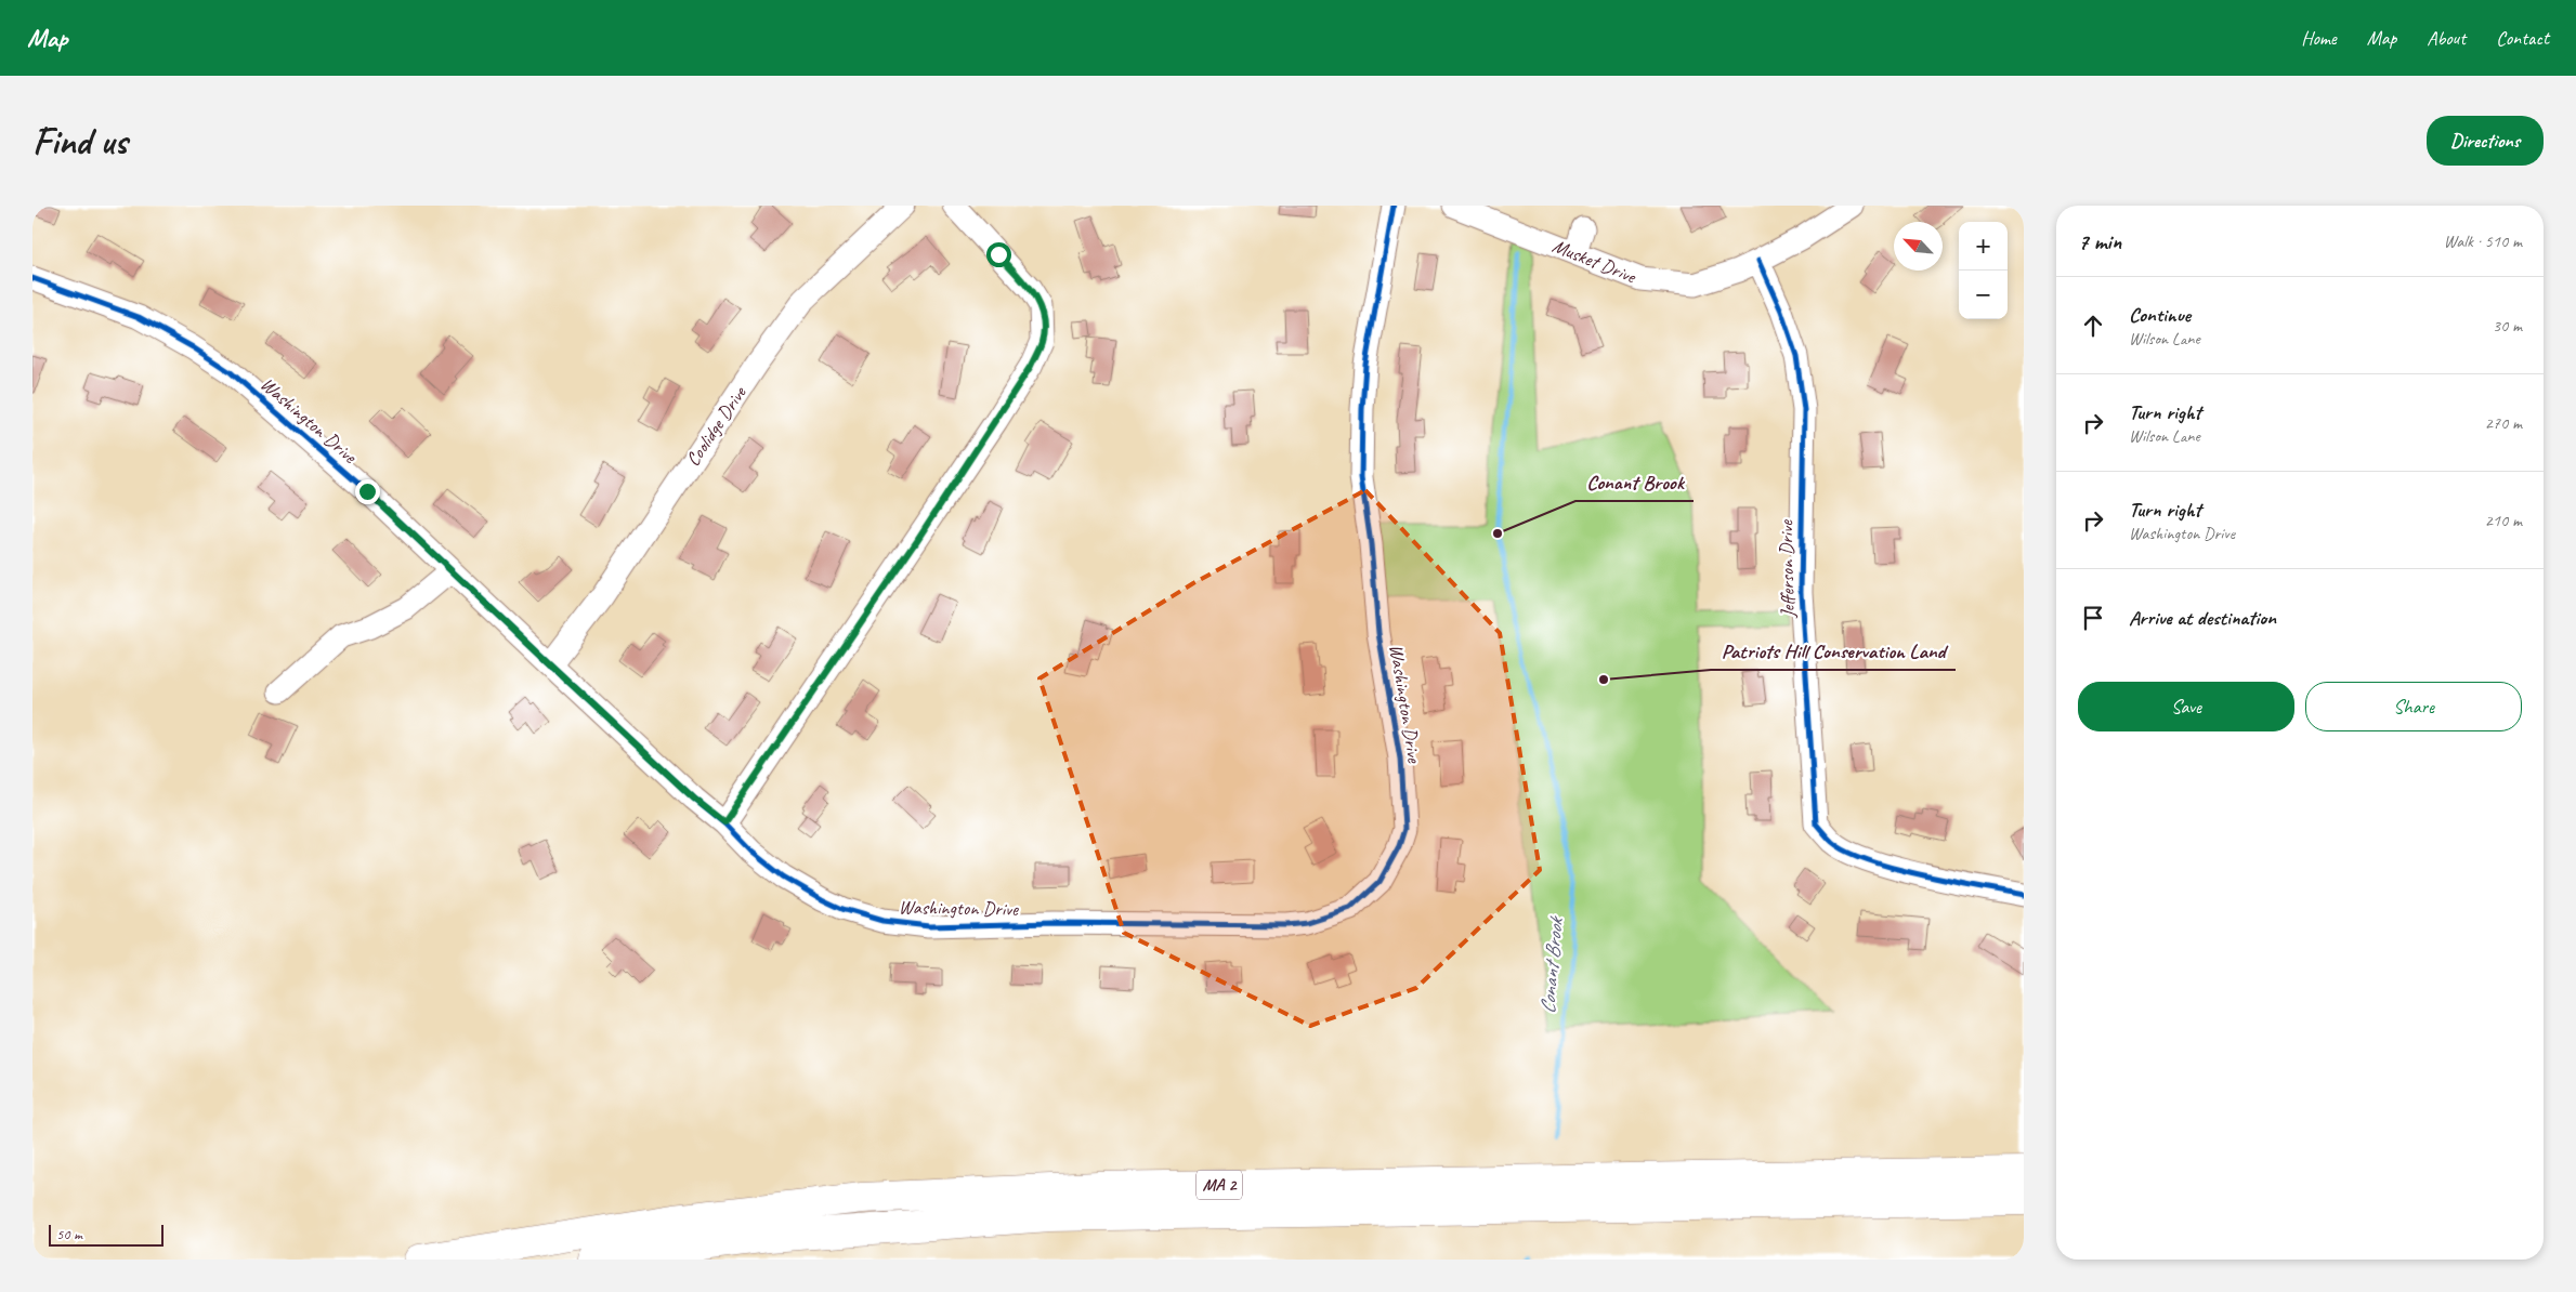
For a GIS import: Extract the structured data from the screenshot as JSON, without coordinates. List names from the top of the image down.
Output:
{
  "streets": {
    "highway": ["MA 2"],
    "street": [
      "Musket Drive",
      "Washington Drive",
      "Coolidge Drive",
      "Jefferson Drive"
    ]
  },
  "crossings": [
    ["Musket Drive", "Jefferson Drive"],
    ["Washington Drive", "Coolidge Drive"]
  ],
  "water": ["Conant Brook"],
  "places": ["Conant Brook", "Patriots Hill Conservation Land"],
  "scale_bar": "50 m",
  "north": "top left",
  "page": {
    "header": "Map",
    "nav": [
      "Home",
      "Map",
      "About",
      "Contact"
    ],
    "buttons": [
      "Directions",
      ["Save", "Share"]
    ],
    "title": "Find us",
    "heading": ["7 min", "Walk · 510 m"],
    "map_buttons": ["+", "−"],
    "list": [
      ["Continue", "Wilson Lane", "30 m"],
      ["Turn right", "Wilson Lane", "270 m"],
      ["Turn right", "Washington Drive", "210 m"],
      "Arrive at destination"
    ],
    "scale": "50 m"
  }
}
